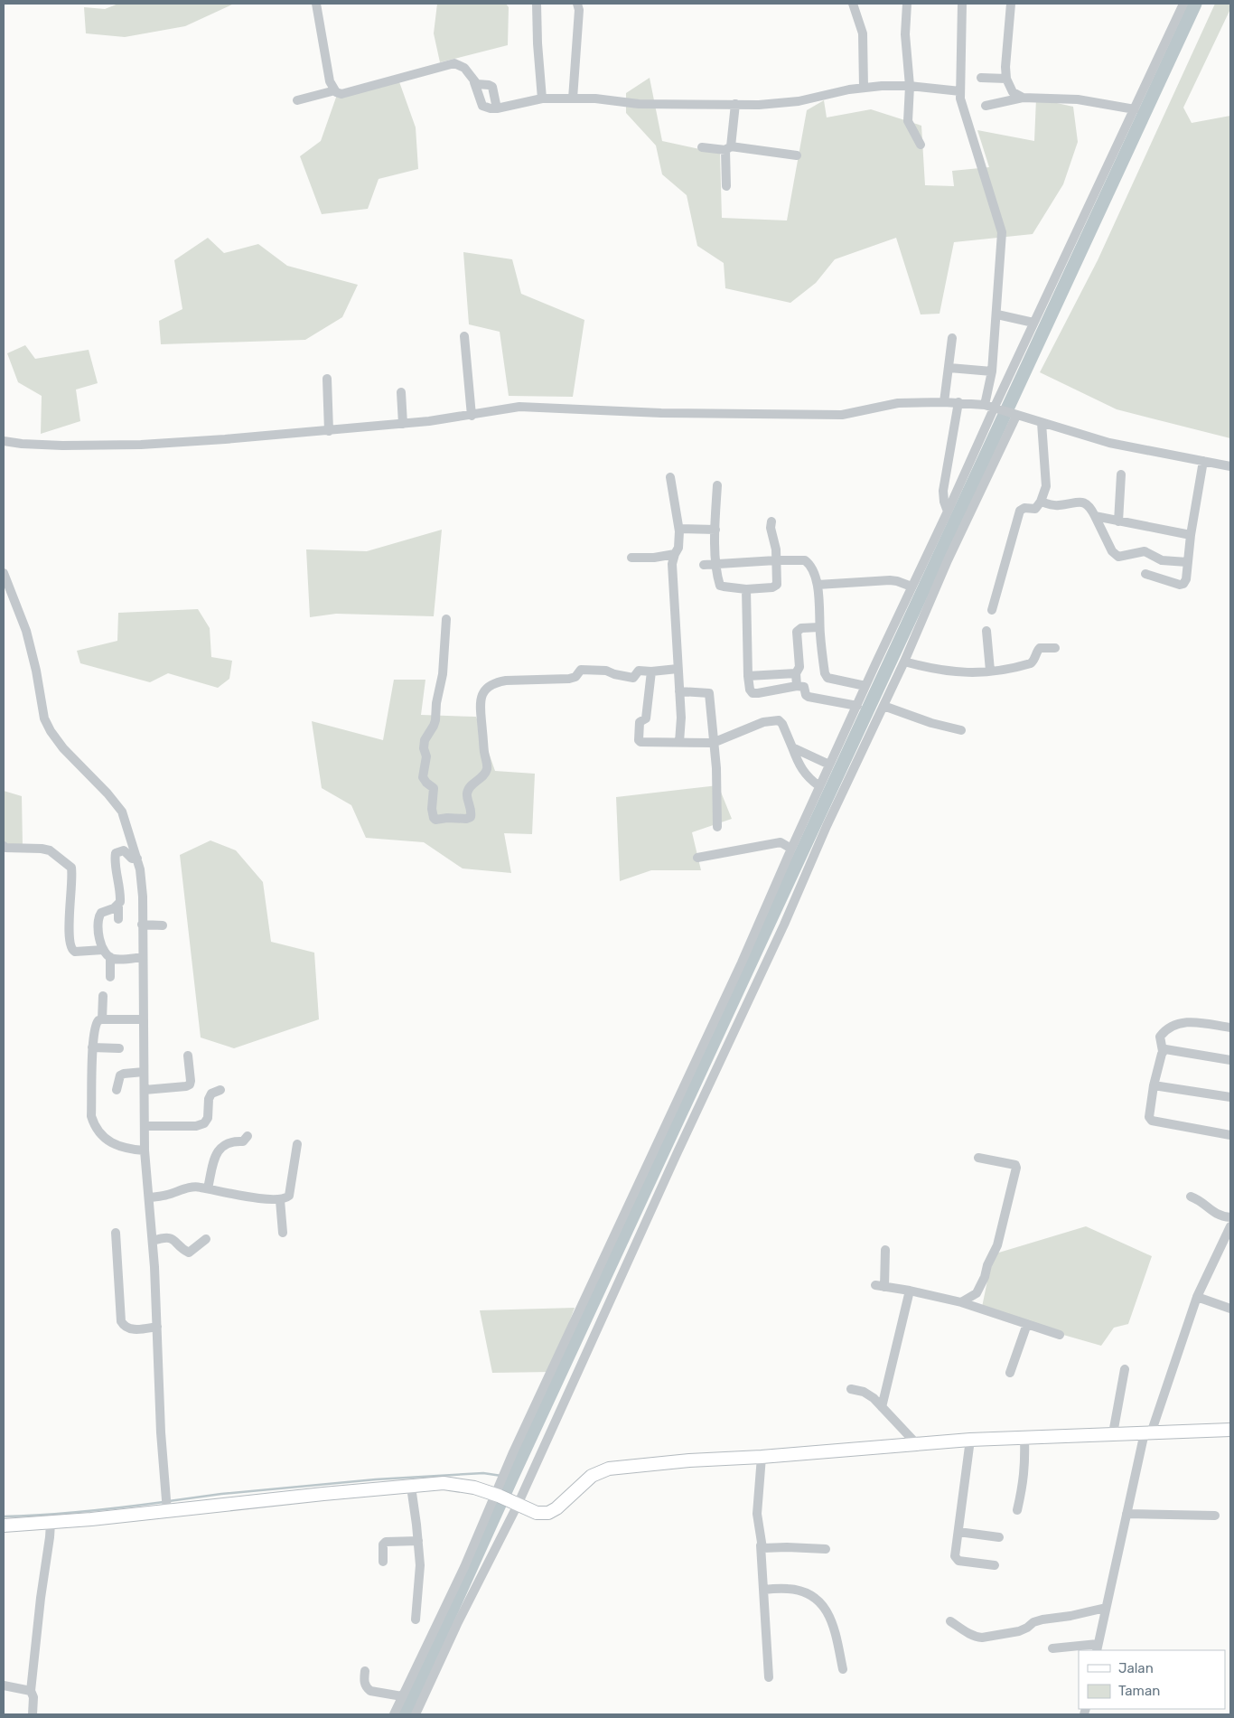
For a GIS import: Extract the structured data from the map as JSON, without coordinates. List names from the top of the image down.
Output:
{
  "legend": ["Jalan", "Taman"]
}
